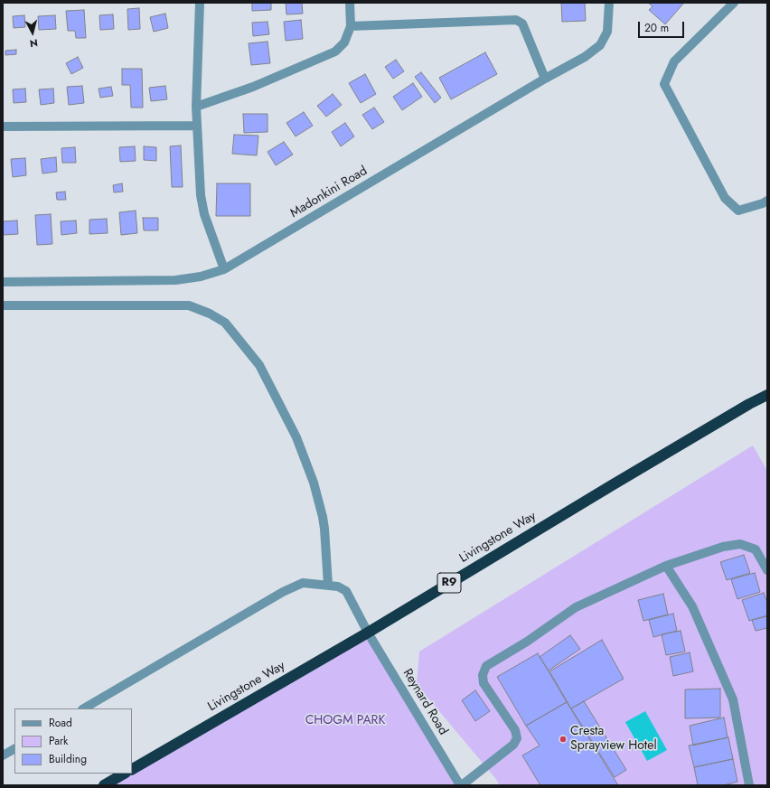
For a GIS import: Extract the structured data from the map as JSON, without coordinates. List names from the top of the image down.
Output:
{
  "streets": {
    "highway": ["Livingstone Way", "R9"],
    "street": ["Madonkini Road", "Reynard Road"]
  },
  "crossings": [
    ["Livingstone Way", "Reynard Road"]
  ],
  "parks": ["CHOGM PARK"],
  "places": ["Cresta Sprayview Hotel"],
  "legend": ["Road", "Park", "Building"],
  "scale_bar": "20 m",
  "north": "bottom"
}
